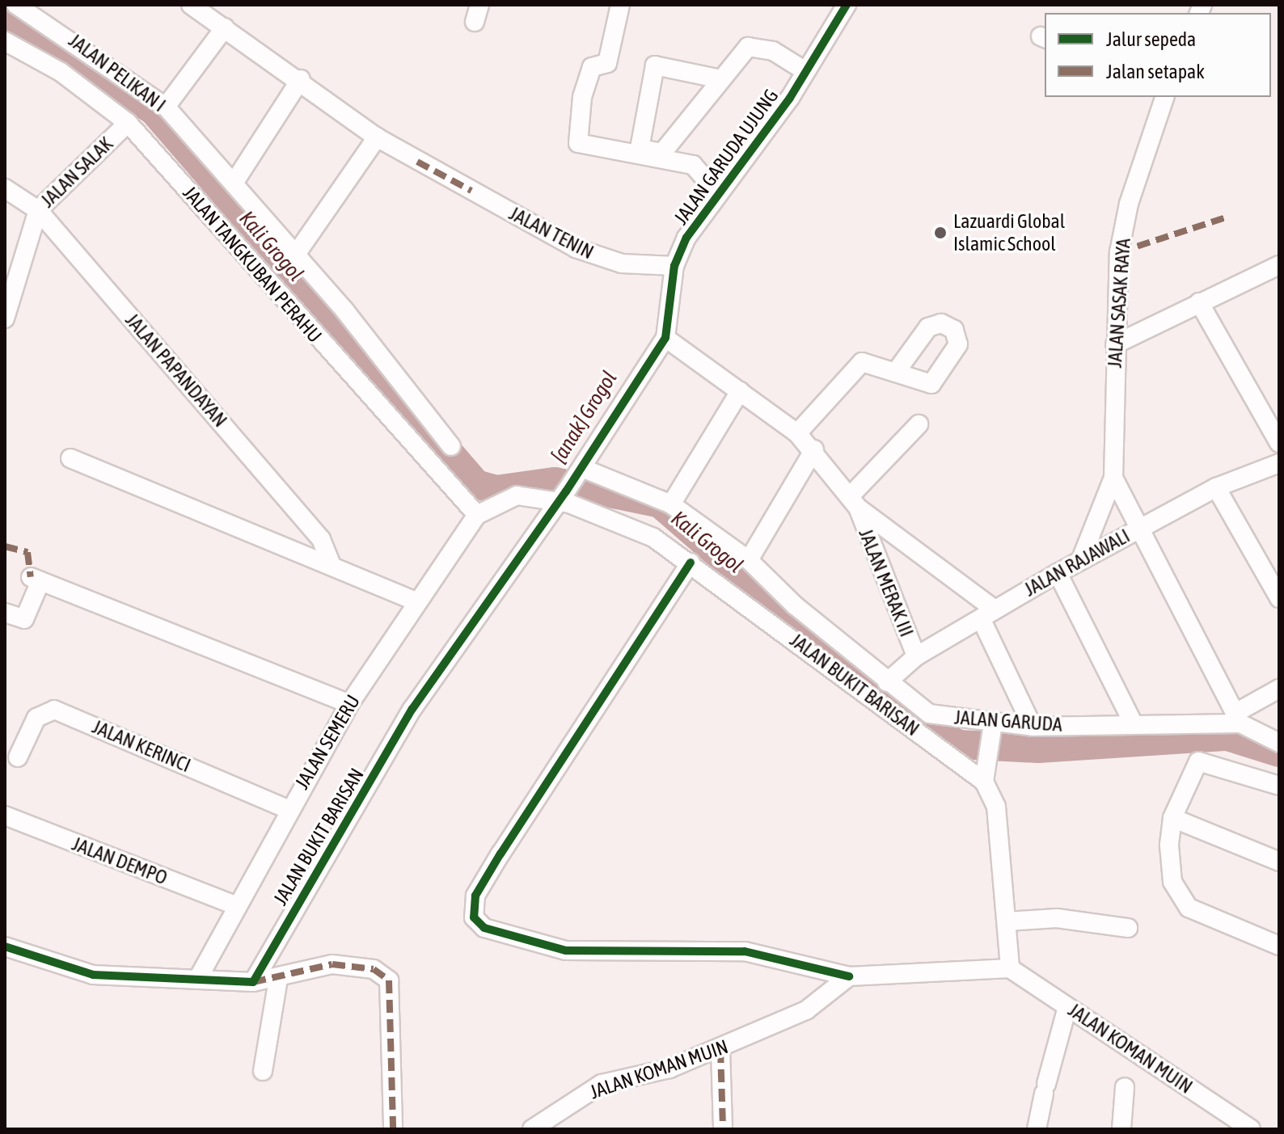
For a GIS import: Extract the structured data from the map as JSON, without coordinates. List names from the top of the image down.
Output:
{
  "streets": {
    "street": [
      "JALAN PELIKAN I",
      "JALAN GARUDA UJUNG",
      "JALAN SALAK",
      "JALAN TENIN",
      "JALAN TANGKUBAN PERAHU",
      "JALAN SASAK RAYA",
      "JALAN PAPANDAYAN",
      "JALAN RAJAWALI",
      "JALAN MERAK III",
      "JALAN BUKIT BARISAN",
      "JALAN GARUDA",
      "JALAN SEMERU",
      "JALAN KERINCI",
      "JALAN DEMPO",
      "JALAN KOMAN MUIN"
    ]
  },
  "crossings": [
    ["JALAN GARUDA UJUNG", "JALAN TENIN"],
    ["JALAN GARUDA UJUNG", "JALAN BUKIT BARISAN"],
    ["JALAN GARUDA UJUNG", "JALAN GARUDA"],
    ["JALAN SALAK", "JALAN TANGKUBAN PERAHU"],
    ["JALAN SALAK", "JALAN PAPANDAYAN"],
    ["JALAN TANGKUBAN PERAHU", "JALAN BUKIT BARISAN"],
    ["JALAN TANGKUBAN PERAHU", "JALAN SEMERU"],
    ["JALAN SASAK RAYA", "JALAN RAJAWALI"],
    ["JALAN SASAK RAYA", "JALAN GARUDA"],
    ["JALAN RAJAWALI", "JALAN MERAK III"],
    ["JALAN RAJAWALI", "JALAN GARUDA"],
    ["JALAN BUKIT BARISAN", "JALAN SEMERU"],
    ["JALAN SEMERU", "JALAN KERINCI"],
    ["JALAN SEMERU", "JALAN DEMPO"]
  ],
  "water": ["Kali Grogol", "[anak] Grogol"],
  "places": ["Lazuardi Global Islamic School"],
  "legend": ["Jalur sepeda", "Jalan setapak"]
}
